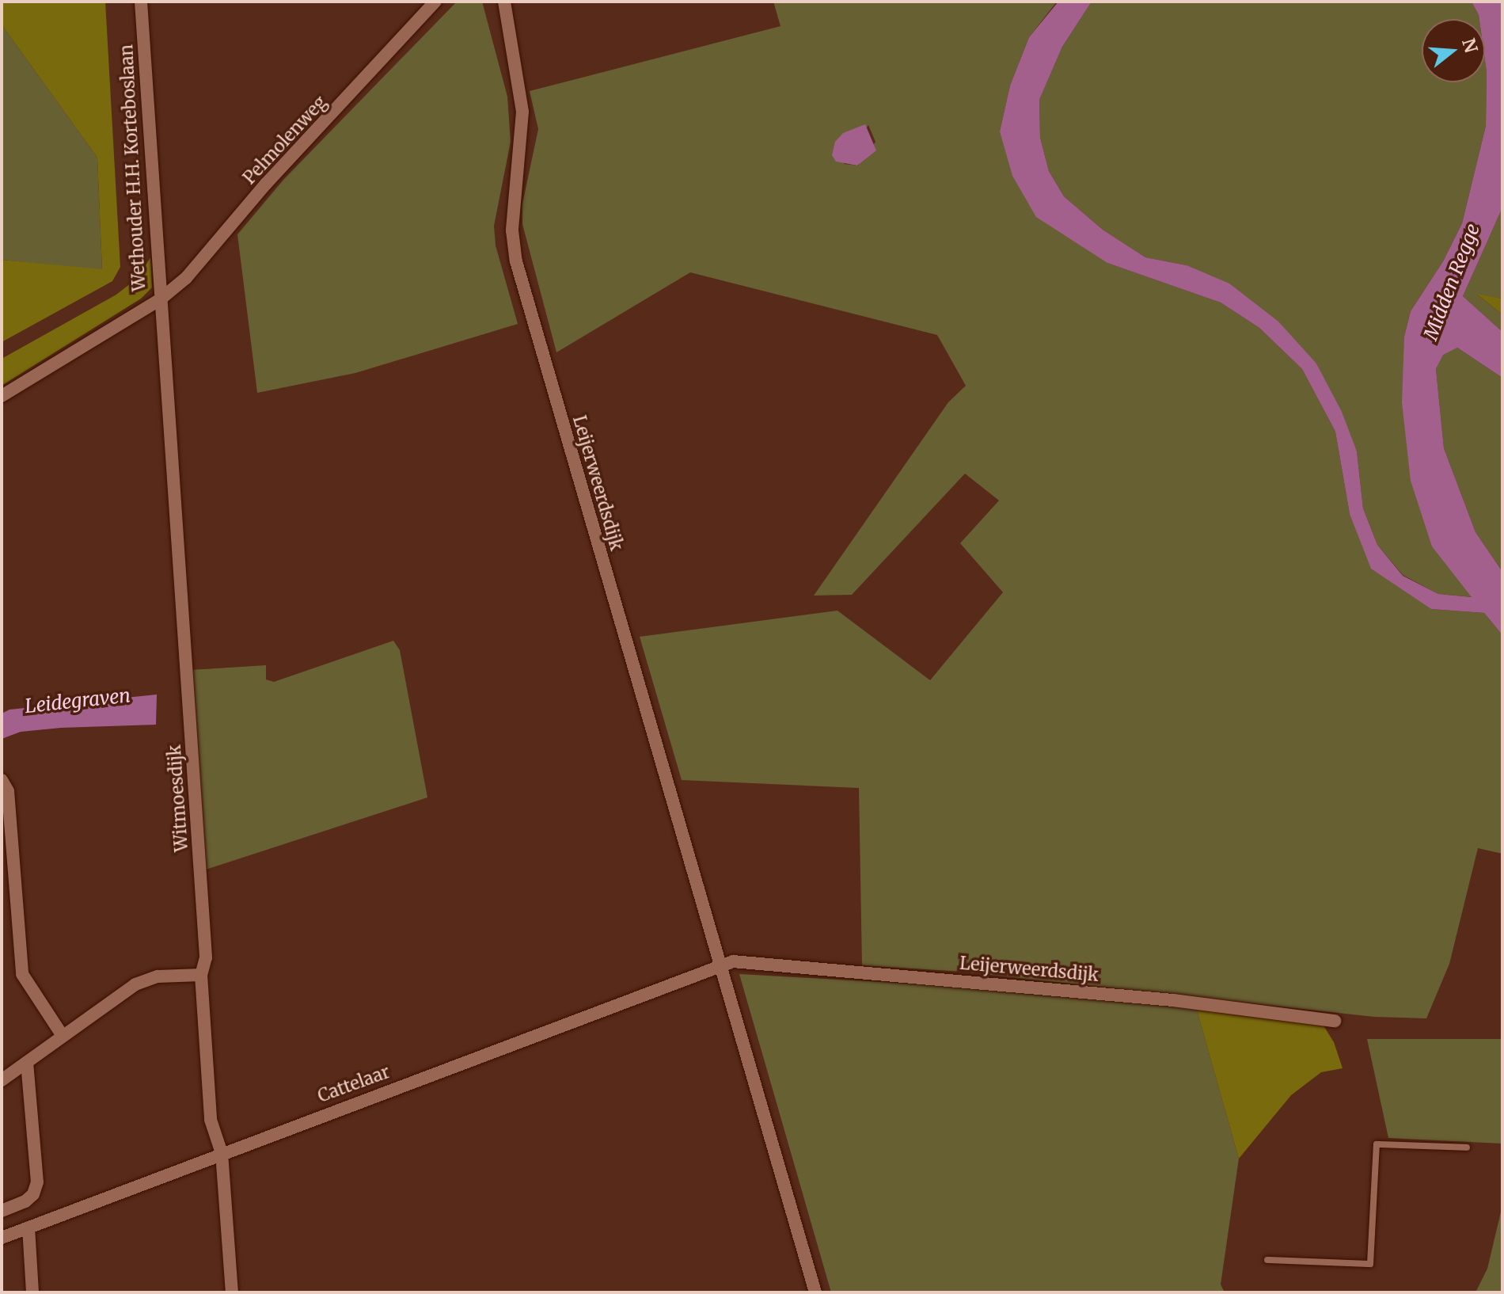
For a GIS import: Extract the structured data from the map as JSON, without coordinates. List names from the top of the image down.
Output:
{
  "streets": {
    "street": [
      "Pelmolenweg",
      "Wethouder H.H. Korteboslaan",
      "Leijerweerdsdijk",
      "Witmoesdijk",
      "Cattelaar"
    ]
  },
  "crossings": [
    ["Pelmolenweg", "Wethouder H.H. Korteboslaan"],
    ["Pelmolenweg", "Witmoesdijk"],
    ["Wethouder H.H. Korteboslaan", "Witmoesdijk"],
    ["Leijerweerdsdijk", "Cattelaar"],
    ["Witmoesdijk", "Cattelaar"]
  ],
  "water": ["Midden Regge", "Leidegraven"],
  "north": "right"
}
